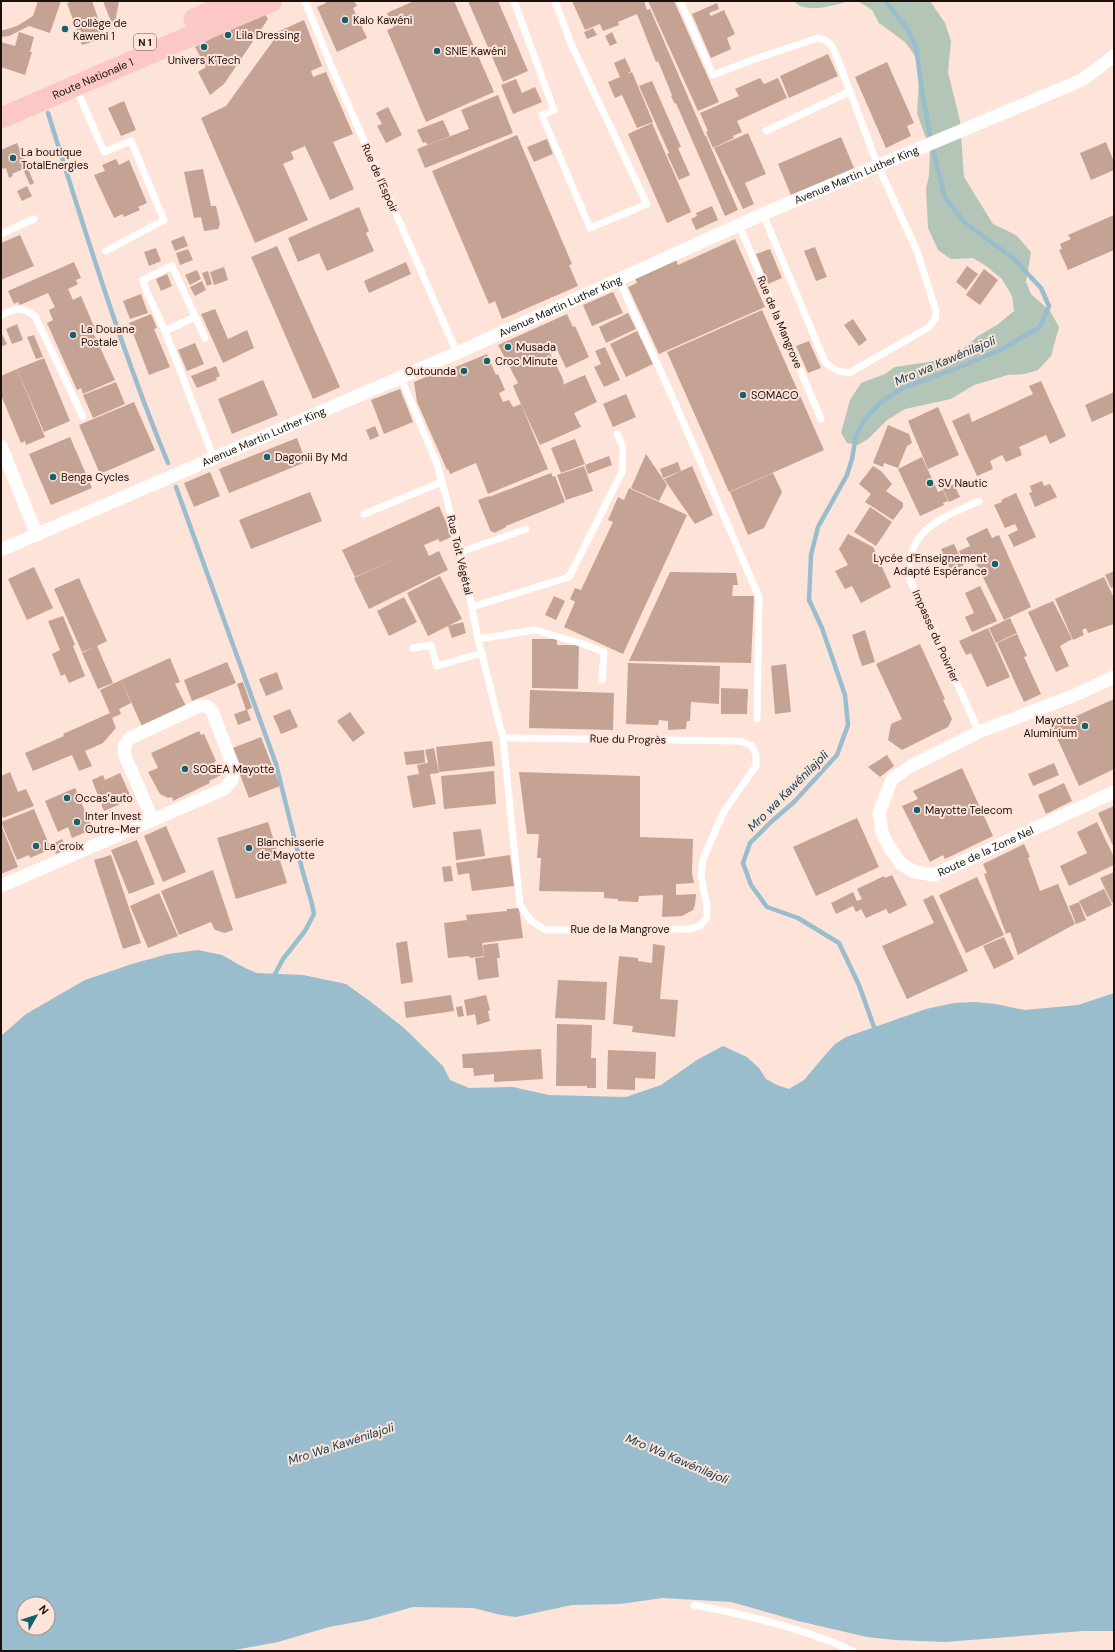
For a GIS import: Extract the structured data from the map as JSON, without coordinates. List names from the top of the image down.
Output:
{
  "streets": {
    "main road": ["N 1", "Route Nationale 1"],
    "street": ["Avenue Martin Luther King", "Route de la Zone Nel"],
    "lane": [
      "Rue de l'Espoir",
      "Rue de la Mangrove",
      "Rue Toit Végétal",
      "Impasse du Poivrier",
      "Rue du Progrès"
    ]
  },
  "crossings": [
    ["Avenue Martin Luther King", "Rue de l'Espoir"],
    ["Avenue Martin Luther King", "Rue de la Mangrove"],
    ["Avenue Martin Luther King", "Rue Toit Végétal"],
    ["Rue de la Mangrove", "Rue Toit Végétal"],
    ["Rue de la Mangrove", "Rue du Progrès"],
    ["Rue Toit Végétal", "Rue du Progrès"],
    ["Impasse du Poivrier", "Route de la Zone Nel"]
  ],
  "water": ["Mro wa Kawénilajoli", "Mro Wa Kawénilajoli"],
  "places": [
    "Kalo Kawéni",
    "Collège de Kaweni 1",
    "Lila Dressing",
    "Univers K'Tech",
    "SNIE Kawéni",
    "La boutique TotalEnergies",
    "La Douane Postale",
    "Musada",
    "Croc Minute",
    "Outounda",
    "SOMACO",
    "Dagonii By Md",
    "Benga Cycles",
    "SV Nautic",
    "Lycée d'Enseignement Adapté Espérance",
    "Mayotte Aluminium",
    "SOGEA Mayotte",
    "Occas’auto",
    "Mayotte Telecom",
    "Inter Invest Outre-Mer",
    "La croix",
    "Blanchisserie de Mayotte"
  ],
  "north": "top right"
}
